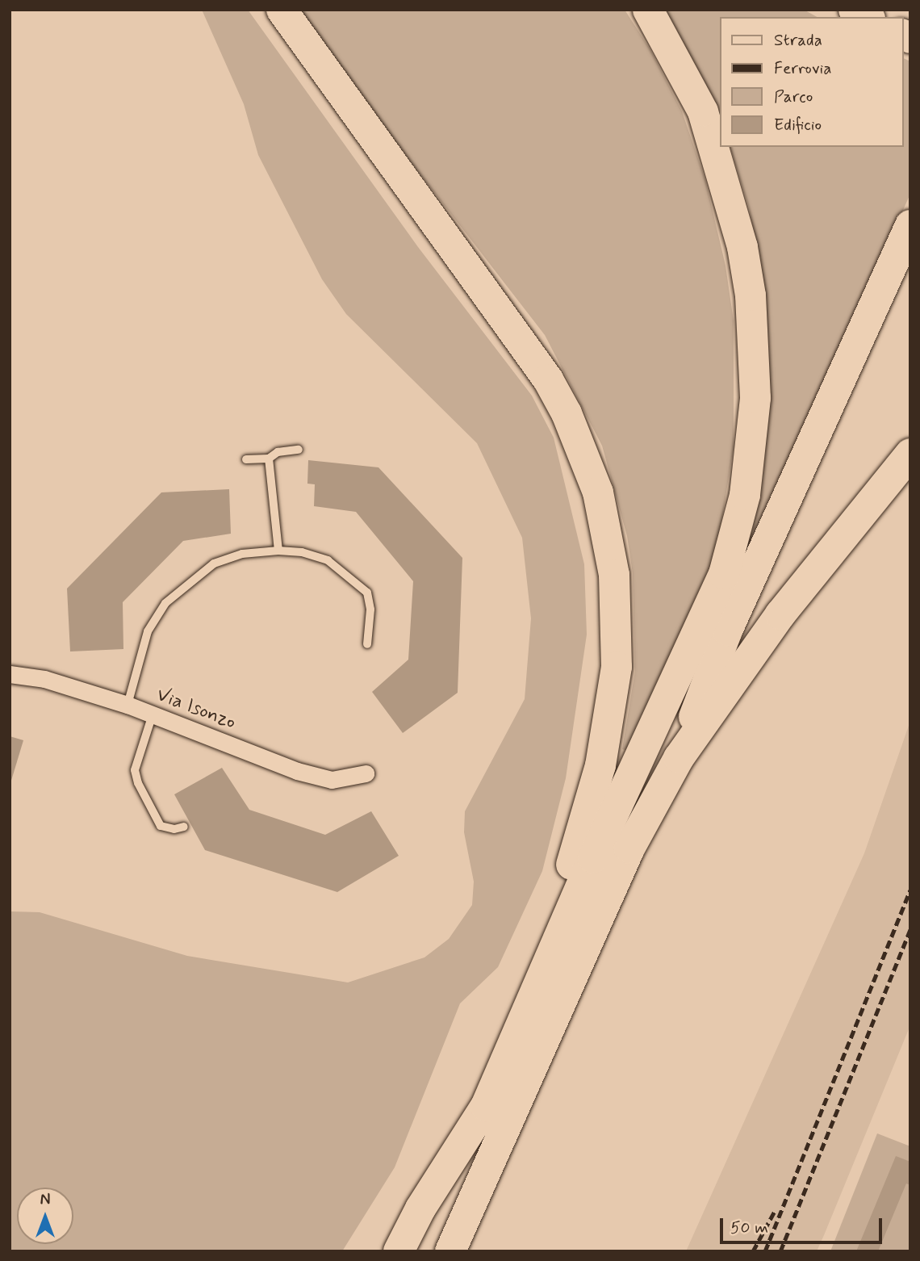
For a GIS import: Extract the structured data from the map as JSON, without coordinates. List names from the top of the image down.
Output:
{
  "streets": {
    "street": ["Via Isonzo"]
  },
  "legend": [
    "Strada",
    "Ferrovia",
    "Parco",
    "Edificio"
  ],
  "scale_bar": "50 m",
  "north": "top"
}
